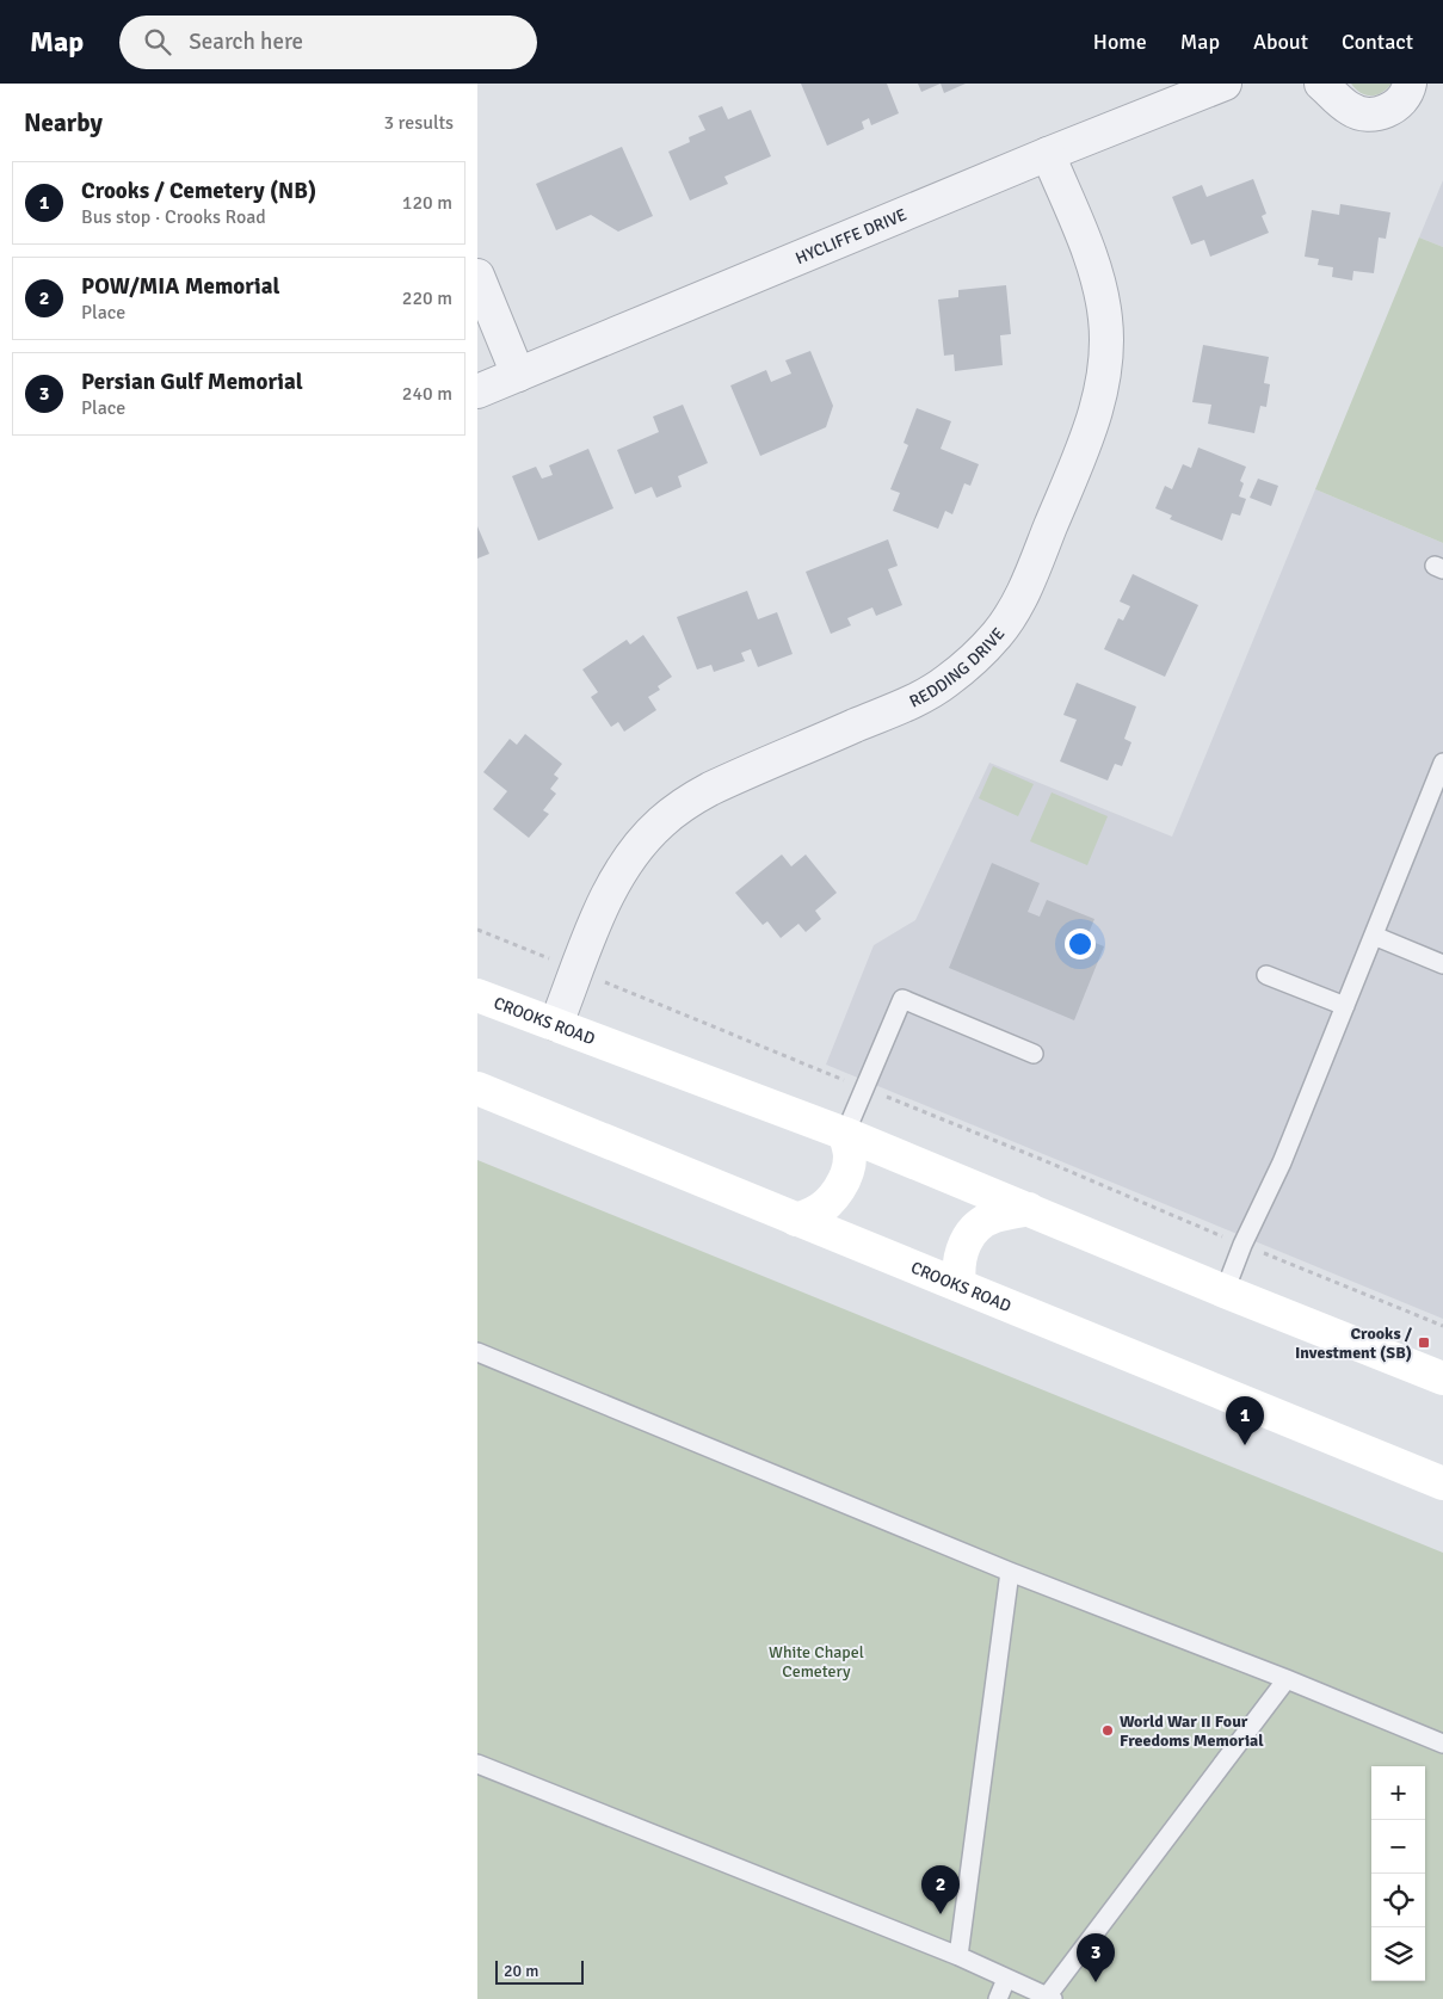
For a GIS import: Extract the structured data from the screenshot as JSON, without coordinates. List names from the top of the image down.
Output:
{
  "streets": {
    "main road": ["CROOKS ROAD"],
    "street": ["HYCLIFFE DRIVE", "REDDING DRIVE"]
  },
  "crossings": [
    ["HYCLIFFE DRIVE", "REDDING DRIVE"],
    ["REDDING DRIVE", "CROOKS ROAD"]
  ],
  "parks": ["White Chapel Cemetery"],
  "places": {
    "transit": ["Crooks / Investment (SB)"],
    "other": ["World War II Four Freedoms Memorial"]
  },
  "scale_bar": "20 m",
  "page": {
    "header": "Map",
    "search": "Search here",
    "nav": [
      "Home",
      "Map",
      "About",
      "Contact"
    ],
    "heading": ["Nearby", "3 results"],
    "list": [
      {
        "mark": "1",
        "name": "Crooks / Cemetery (NB)",
        "note": "Bus stop · Crooks Road",
        "value": "120 m"
      },
      {
        "mark": "2",
        "name": "POW/MIA Memorial",
        "note": "Place",
        "value": "220 m"
      },
      {
        "mark": "3",
        "name": "Persian Gulf Memorial",
        "note": "Place",
        "value": "240 m"
      }
    ],
    "pins": ["1", "2", "3"],
    "map_buttons": ["+", "−"],
    "scale": "20 m"
  }
}
